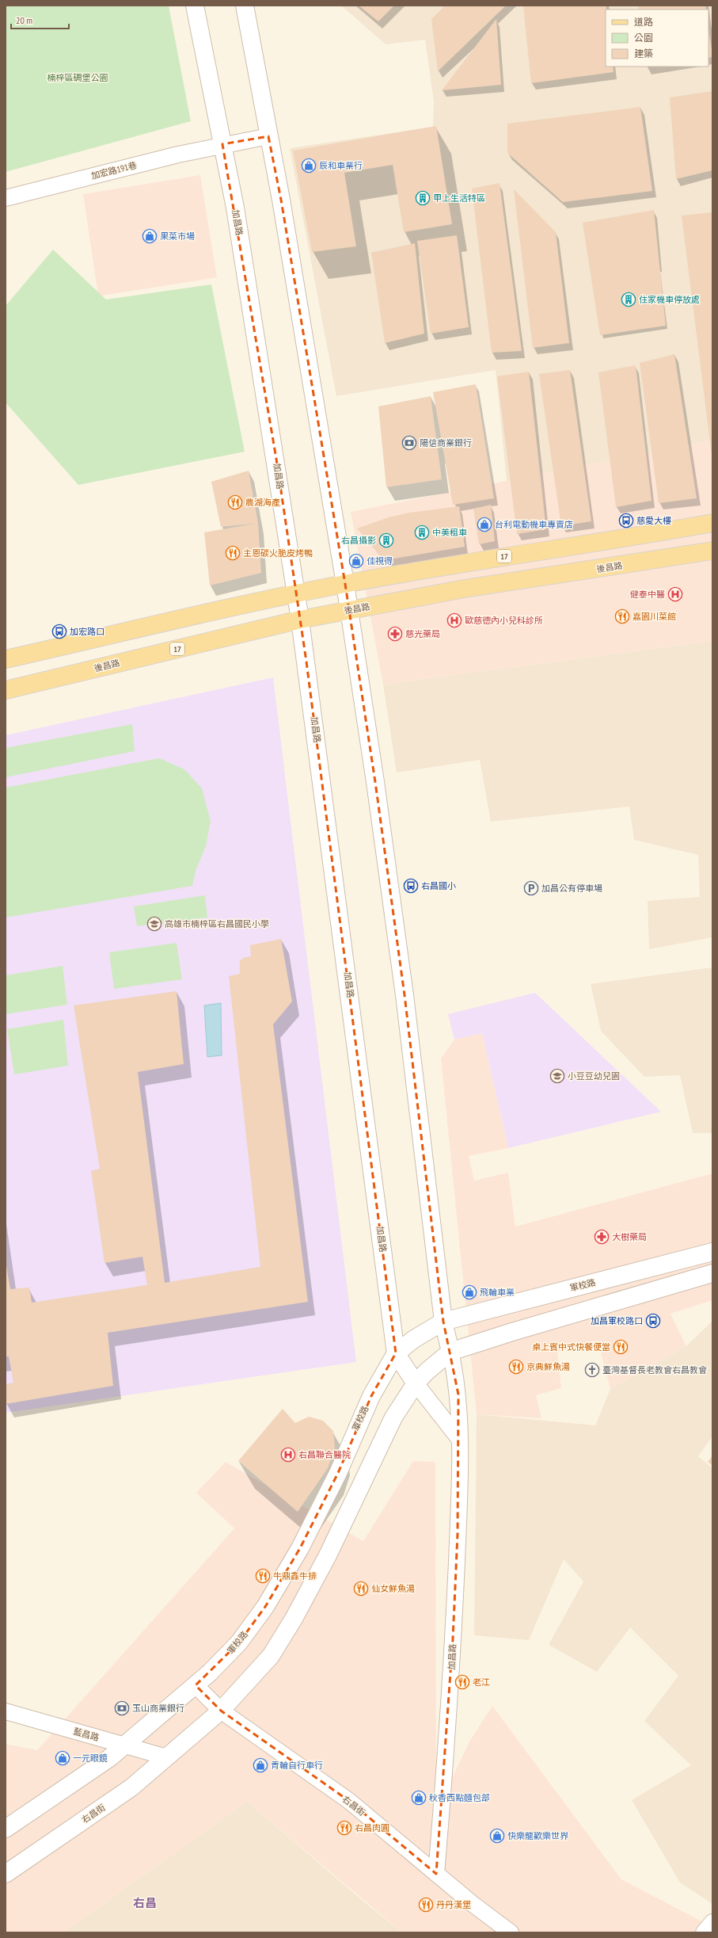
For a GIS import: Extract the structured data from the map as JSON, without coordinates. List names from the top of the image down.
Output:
{
  "streets": {
    "main road": ["17", "後昌路"],
    "street": [
      "加宏路191巷",
      "加昌路",
      "軍校路",
      "藍昌路",
      "右昌街"
    ]
  },
  "crossings": [
    ["加宏路191巷", "加昌路"],
    ["加昌路", "17"],
    ["加昌路", "後昌路"],
    ["加昌路", "軍校路"],
    ["加昌路", "右昌街"],
    ["軍校路", "藍昌路"],
    ["軍校路", "右昌街"],
    ["藍昌路", "右昌街"]
  ],
  "districts": ["右昌"],
  "parks": ["楠梓區碉堡公園"],
  "places": {
    "shop": [
      "辰和車業行",
      "果菜市場",
      "台利電動機車專賣店",
      "佳視得",
      "飛輪車業",
      "一元眼鏡",
      "青輪自行車行",
      "秋香西點麵包部",
      "快樂龍歡樂世界"
    ],
    "building": [
      "甲上生活特區",
      "住家機車停放處",
      "中美租車",
      "右昌攝影"
    ],
    "bank": ["陽信商業銀行", "玉山商業銀行"],
    "restaurant": [
      "農湖海產",
      "主恩碳火脆皮烤鴨",
      "嘉園川菜館",
      "桌上賓中式快餐便當",
      "京典鮮魚湯",
      "牛鼎鑫牛排",
      "仙女鮮魚湯",
      "老江",
      "右昌肉圓",
      "丹丹漢堡"
    ],
    "bus stop": [
      "慈愛大樓",
      "加宏路口",
      "右昌國小",
      "加昌軍校路口"
    ],
    "hospital": ["健泰中醫", "歐慈德內小兒科診所", "右昌聯合醫院"],
    "pharmacy": ["慈光藥局", "大樹藥局"],
    "parking": ["加昌公有停車場"],
    "school or university": ["高雄市楠梓區右昌國民小學", "小豆豆幼兒園"],
    "church": ["臺灣基督長老教會右昌教會"]
  },
  "legend": ["道路", "公園", "建築"],
  "scale_bar": "20 m"
}
